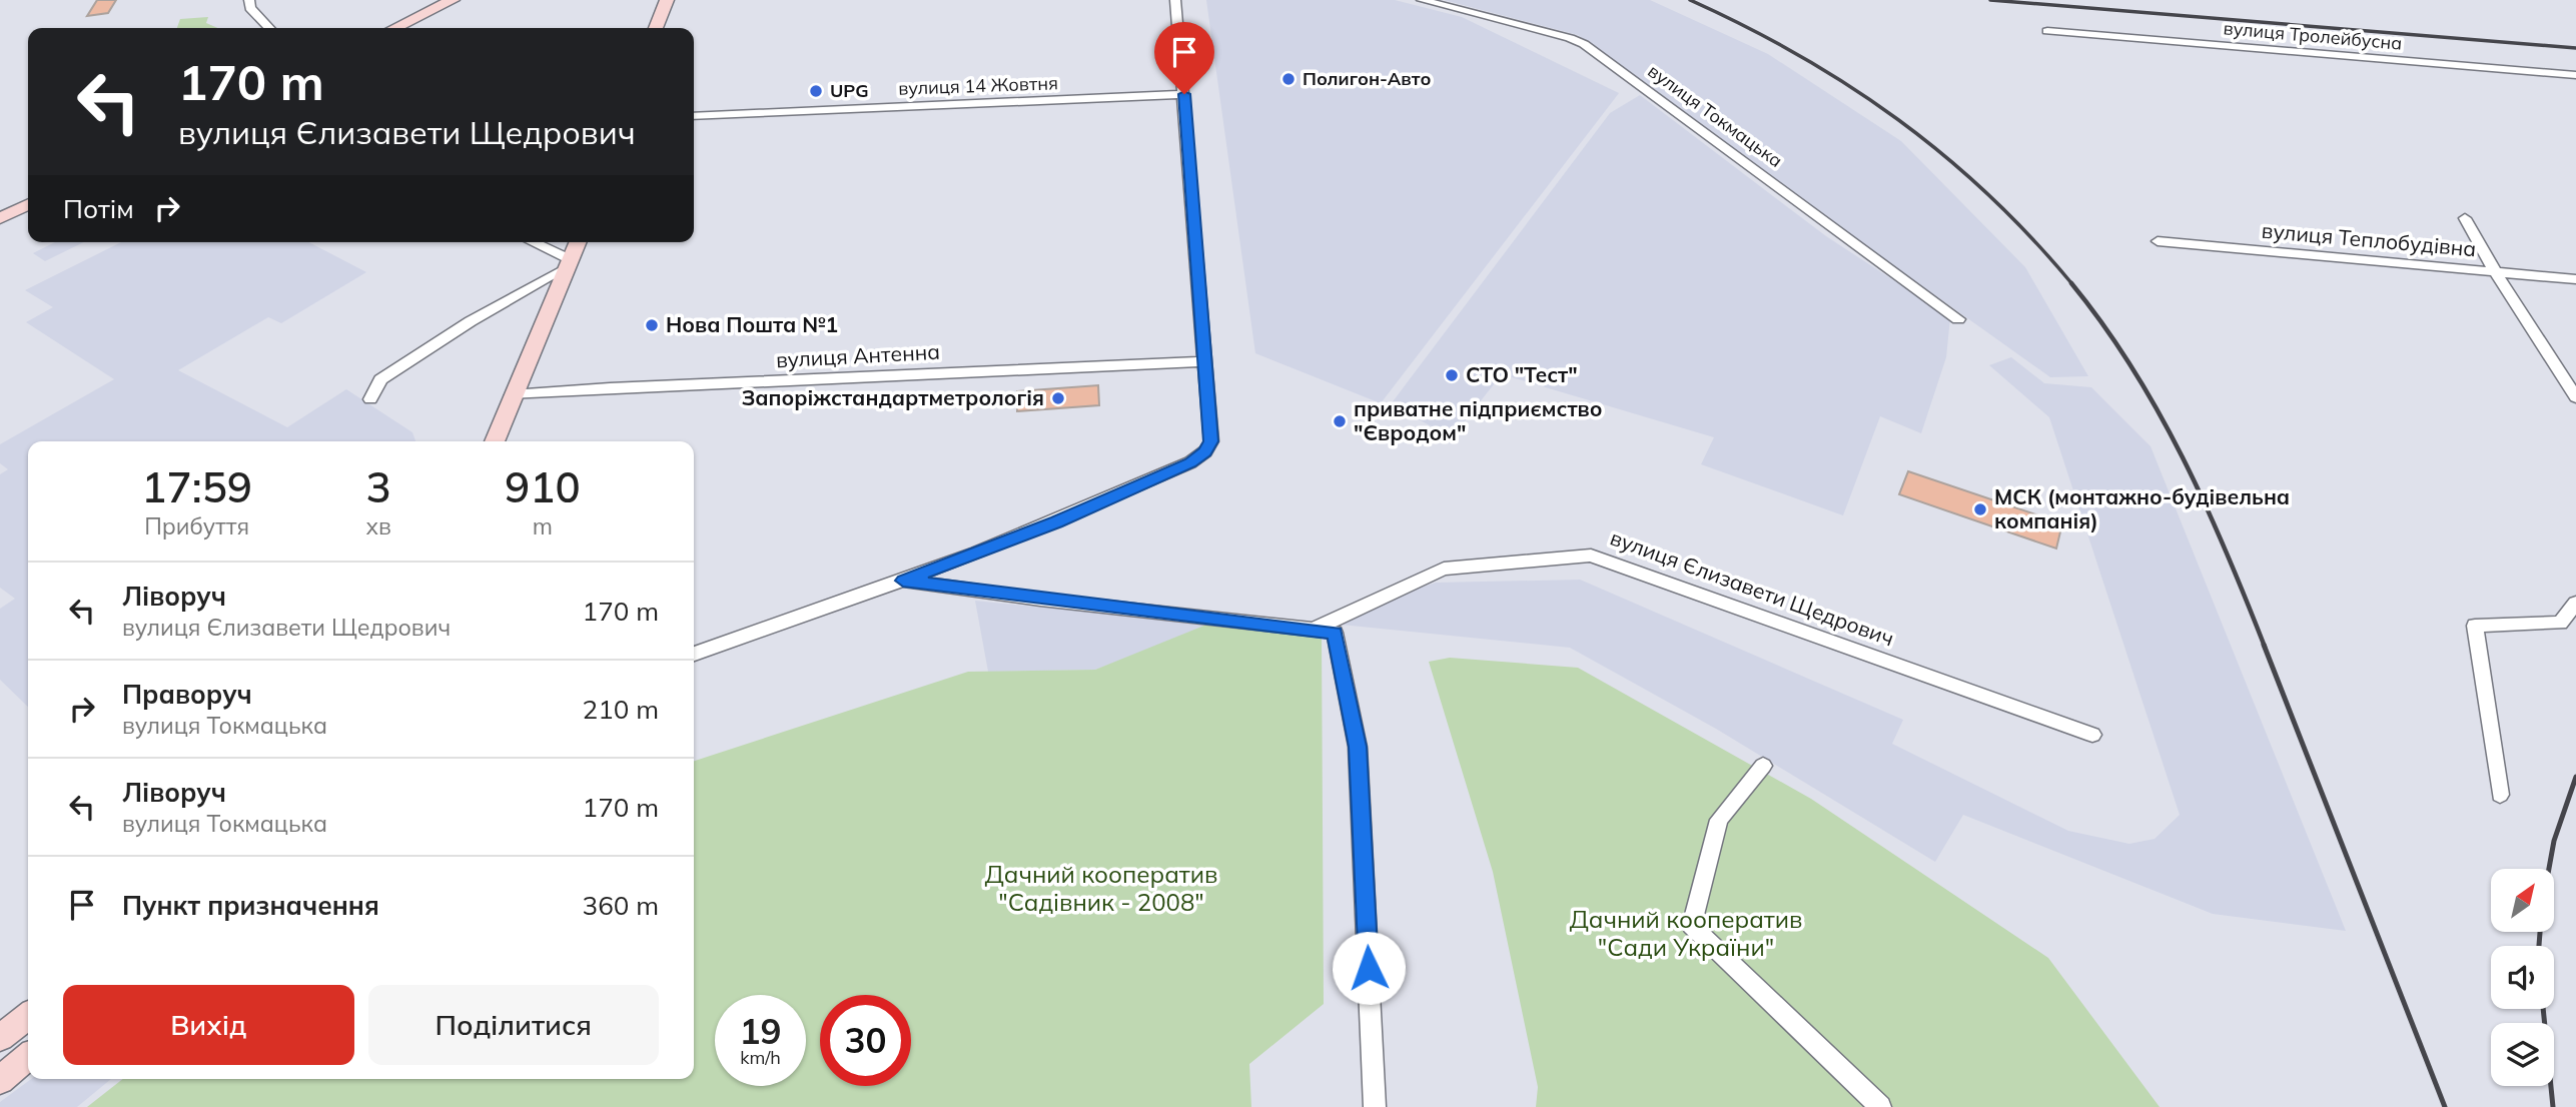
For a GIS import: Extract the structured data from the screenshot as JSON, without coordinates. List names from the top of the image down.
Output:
{
  "streets": {
    "street": [
      "вулиця Тролейбусна",
      "вулиця 14 Жовтня",
      "вулиця Токмацька",
      "вулиця Теплобудівна",
      "вулиця Антенна",
      "вулиця Єлизавети Щедрович"
    ]
  },
  "parks": ["Дачний кооператив \"Садівник - 2008\"", "Дачний кооператив \"Сади України\""],
  "places": [
    "Полигон-Авто",
    "UPG",
    "Нова Пошта №1",
    "СТО \"Тест\"",
    "Запоріжстандартметрологія",
    "приватне підприємство \"Євродом\"",
    "МСК (монтажно-будівельна компанія)"
  ],
  "north": "top right",
  "page": {
    "turn": ["170 m", "вулиця Єлизавети Щедрович"],
    "then": "Потім",
    "eta": [
      "17:59",
      "Прибуття",
      "3",
      "хв",
      "910",
      "m"
    ],
    "list": [
      {
        "name": "Ліворуч",
        "note": "вулиця Єлизавети Щедрович",
        "value": "170 m"
      },
      {
        "name": "Праворуч",
        "note": "вулиця Токмацька",
        "value": "210 m"
      },
      {
        "name": "Ліворуч",
        "note": "вулиця Токмацька",
        "value": "170 m"
      },
      {
        "name": "Пункт призначення",
        "value": "360 m"
      }
    ],
    "buttons": ["Вихід", "Поділитися"],
    "speed": "19 km/h",
    "limit": "30"
  }
}
